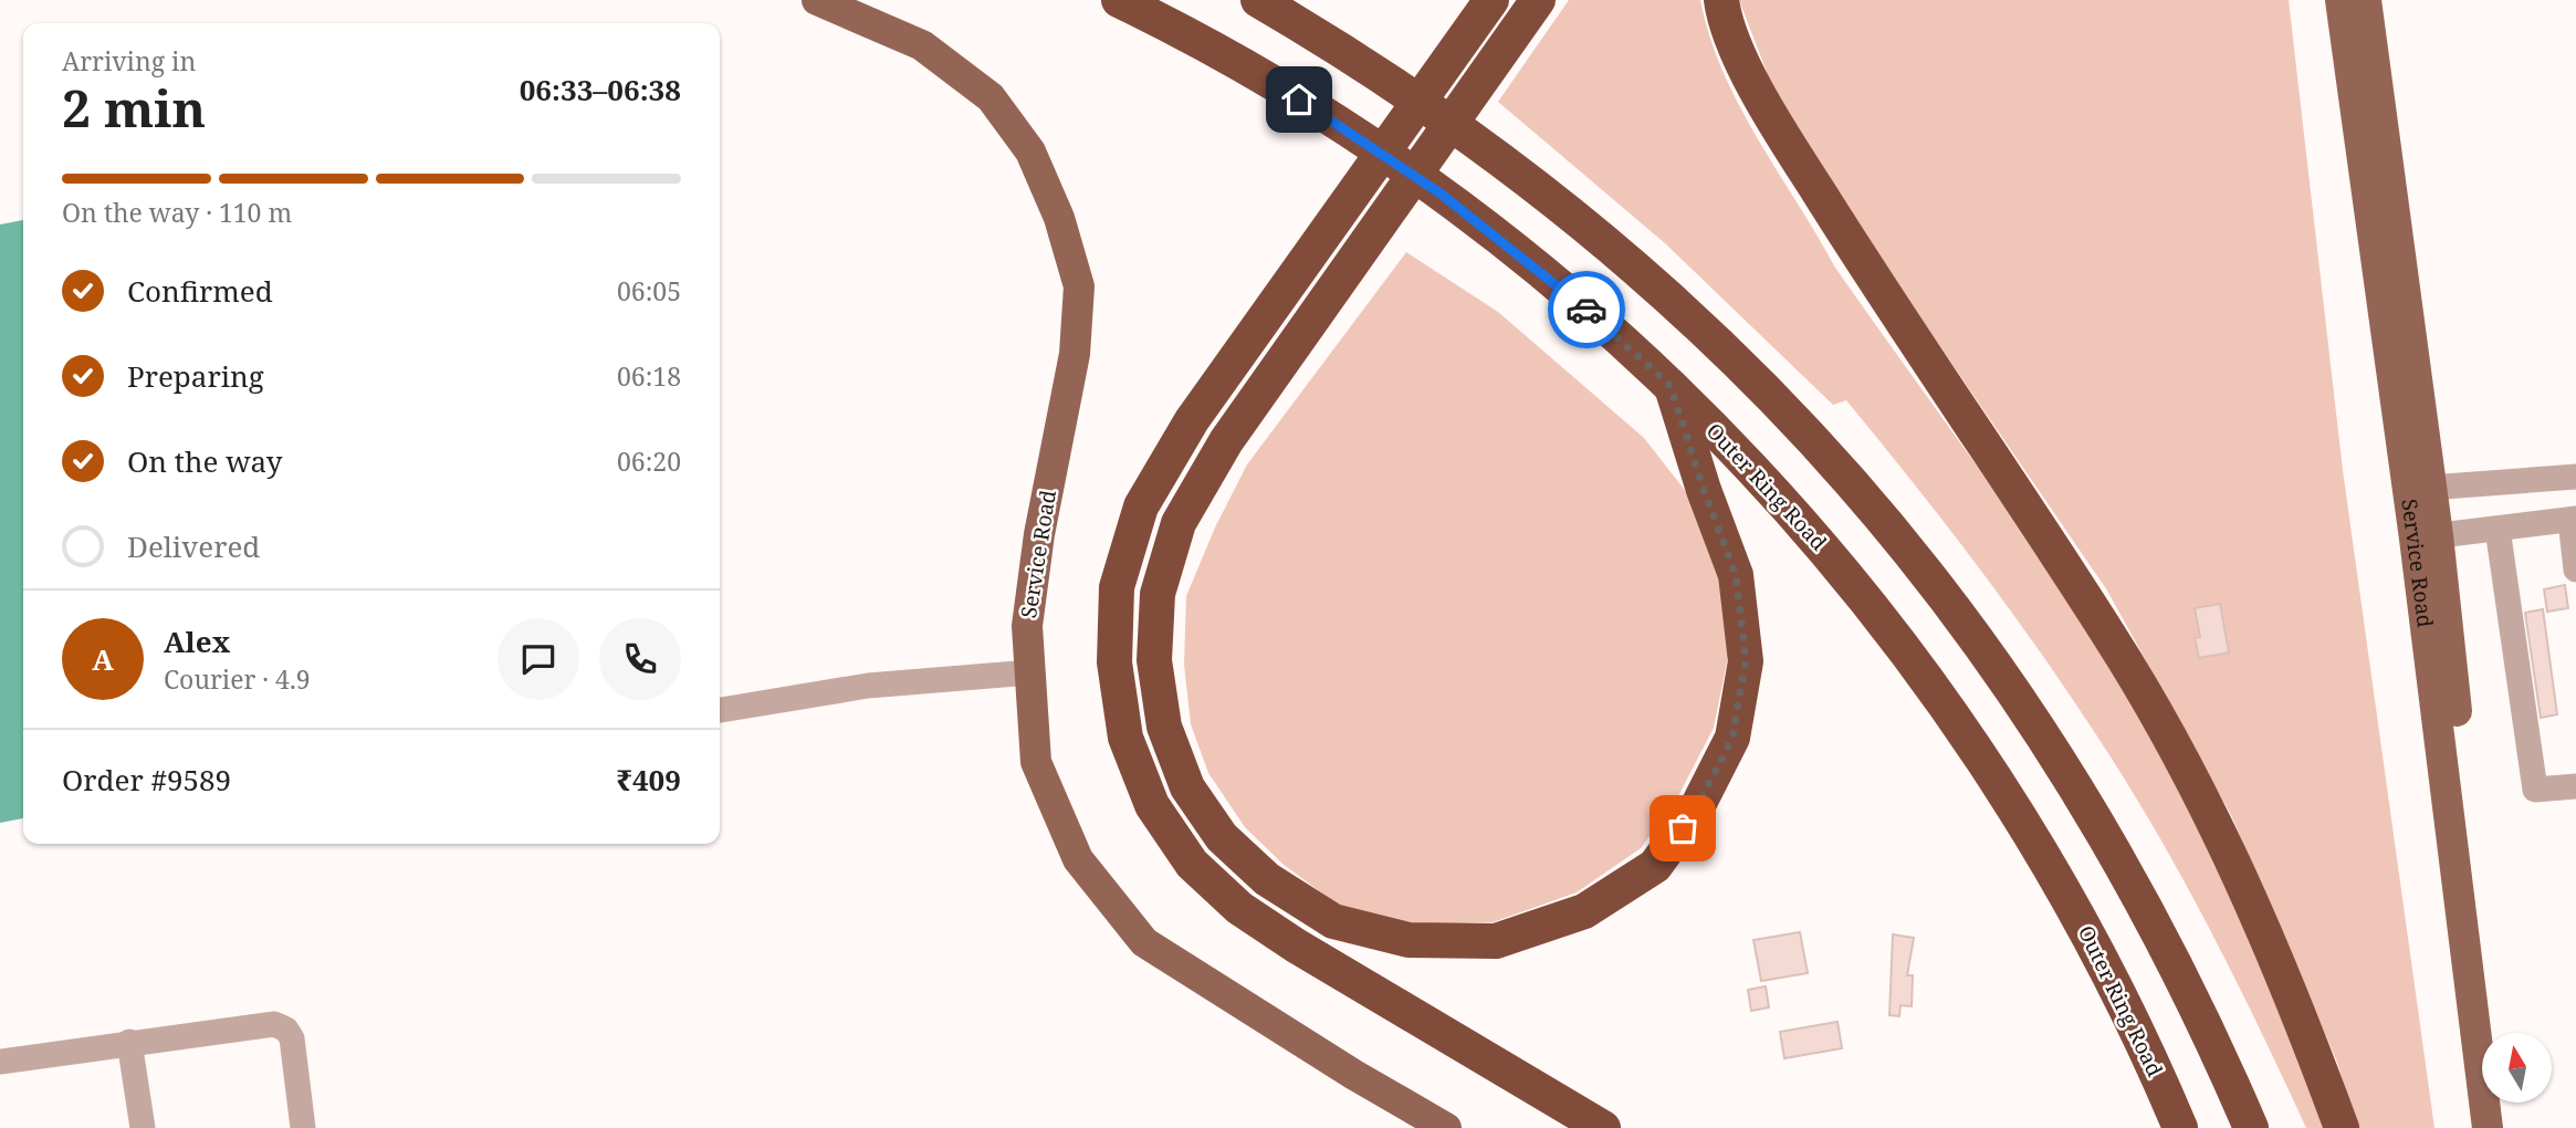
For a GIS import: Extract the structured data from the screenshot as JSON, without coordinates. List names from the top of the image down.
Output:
{
  "streets": {
    "highway": ["Outer Ring Road"],
    "main road": ["Service Road"]
  },
  "north": "top",
  "page": {
    "heading": ["2 min", "Arriving in", "06:33–06:38"],
    "panel": [
      "Alex",
      "Courier · 4.9",
      "Order #9589",
      "₹409"
    ],
    "bar": "On the way · 110 m",
    "list": [
      ["Confirmed", "06:05"],
      ["Preparing", "06:18"],
      ["On the way", "06:20"],
      "Delivered"
    ],
    "round": "A"
  }
}
